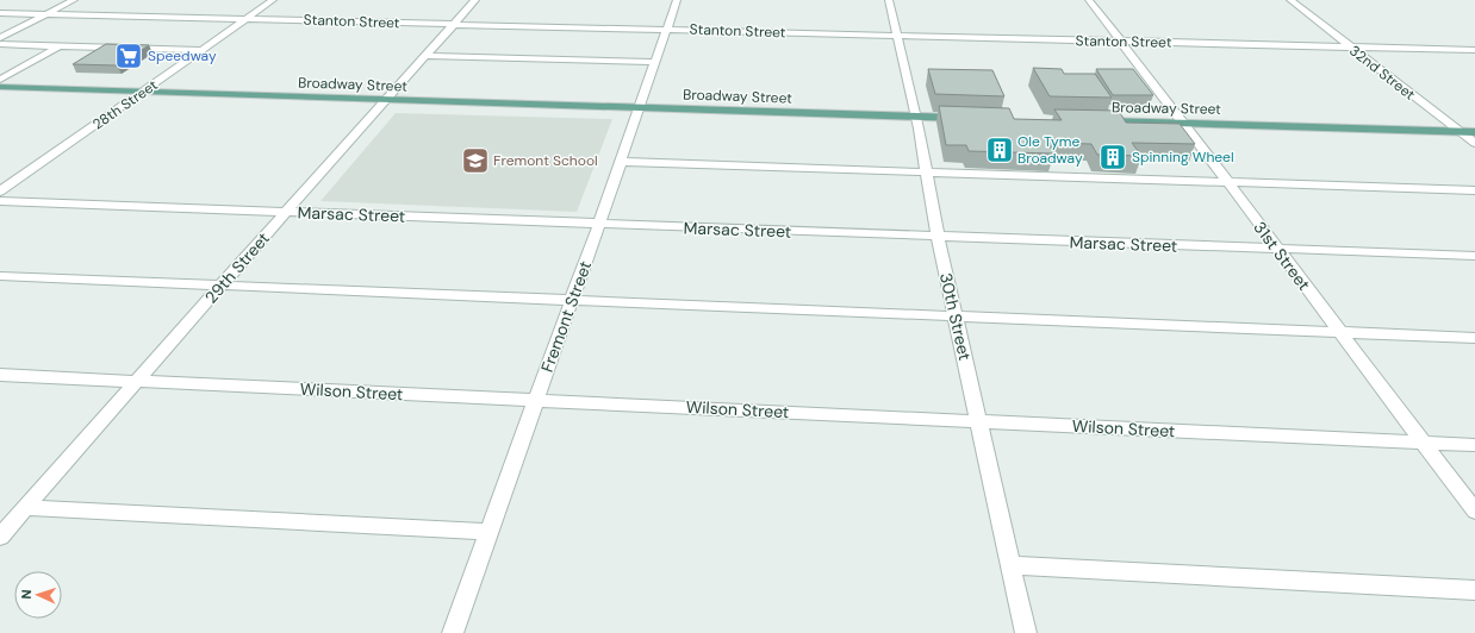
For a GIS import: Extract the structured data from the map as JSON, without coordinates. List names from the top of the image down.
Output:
{
  "streets": {
    "main road": ["Broadway Street"],
    "street": [
      "Stanton Street",
      "32nd Street",
      "28th Street",
      "Marsac Street",
      "31st Street",
      "29th Street",
      "Fremont Street",
      "30th Street",
      "Wilson Street"
    ]
  },
  "crossings": [
    ["Stanton Street", "32nd Street"],
    ["Stanton Street", "28th Street"],
    ["Stanton Street", "31st Street"],
    ["Stanton Street", "29th Street"],
    ["Stanton Street", "Fremont Street"],
    ["Stanton Street", "30th Street"],
    ["32nd Street", "Broadway Street"],
    ["Broadway Street", "28th Street"],
    ["Broadway Street", "31st Street"],
    ["Broadway Street", "29th Street"],
    ["Broadway Street", "Fremont Street"],
    ["Broadway Street", "30th Street"],
    ["Marsac Street", "31st Street"],
    ["Marsac Street", "29th Street"],
    ["Marsac Street", "Fremont Street"],
    ["Marsac Street", "30th Street"],
    ["31st Street", "Wilson Street"],
    ["29th Street", "Wilson Street"],
    ["Fremont Street", "Wilson Street"],
    ["30th Street", "Wilson Street"]
  ],
  "places": {
    "supermarket": ["Speedway"],
    "building": ["Ole Tyme Broadway", "Spinning Wheel"],
    "school or university": ["Fremont School"]
  },
  "north": "left"
}
